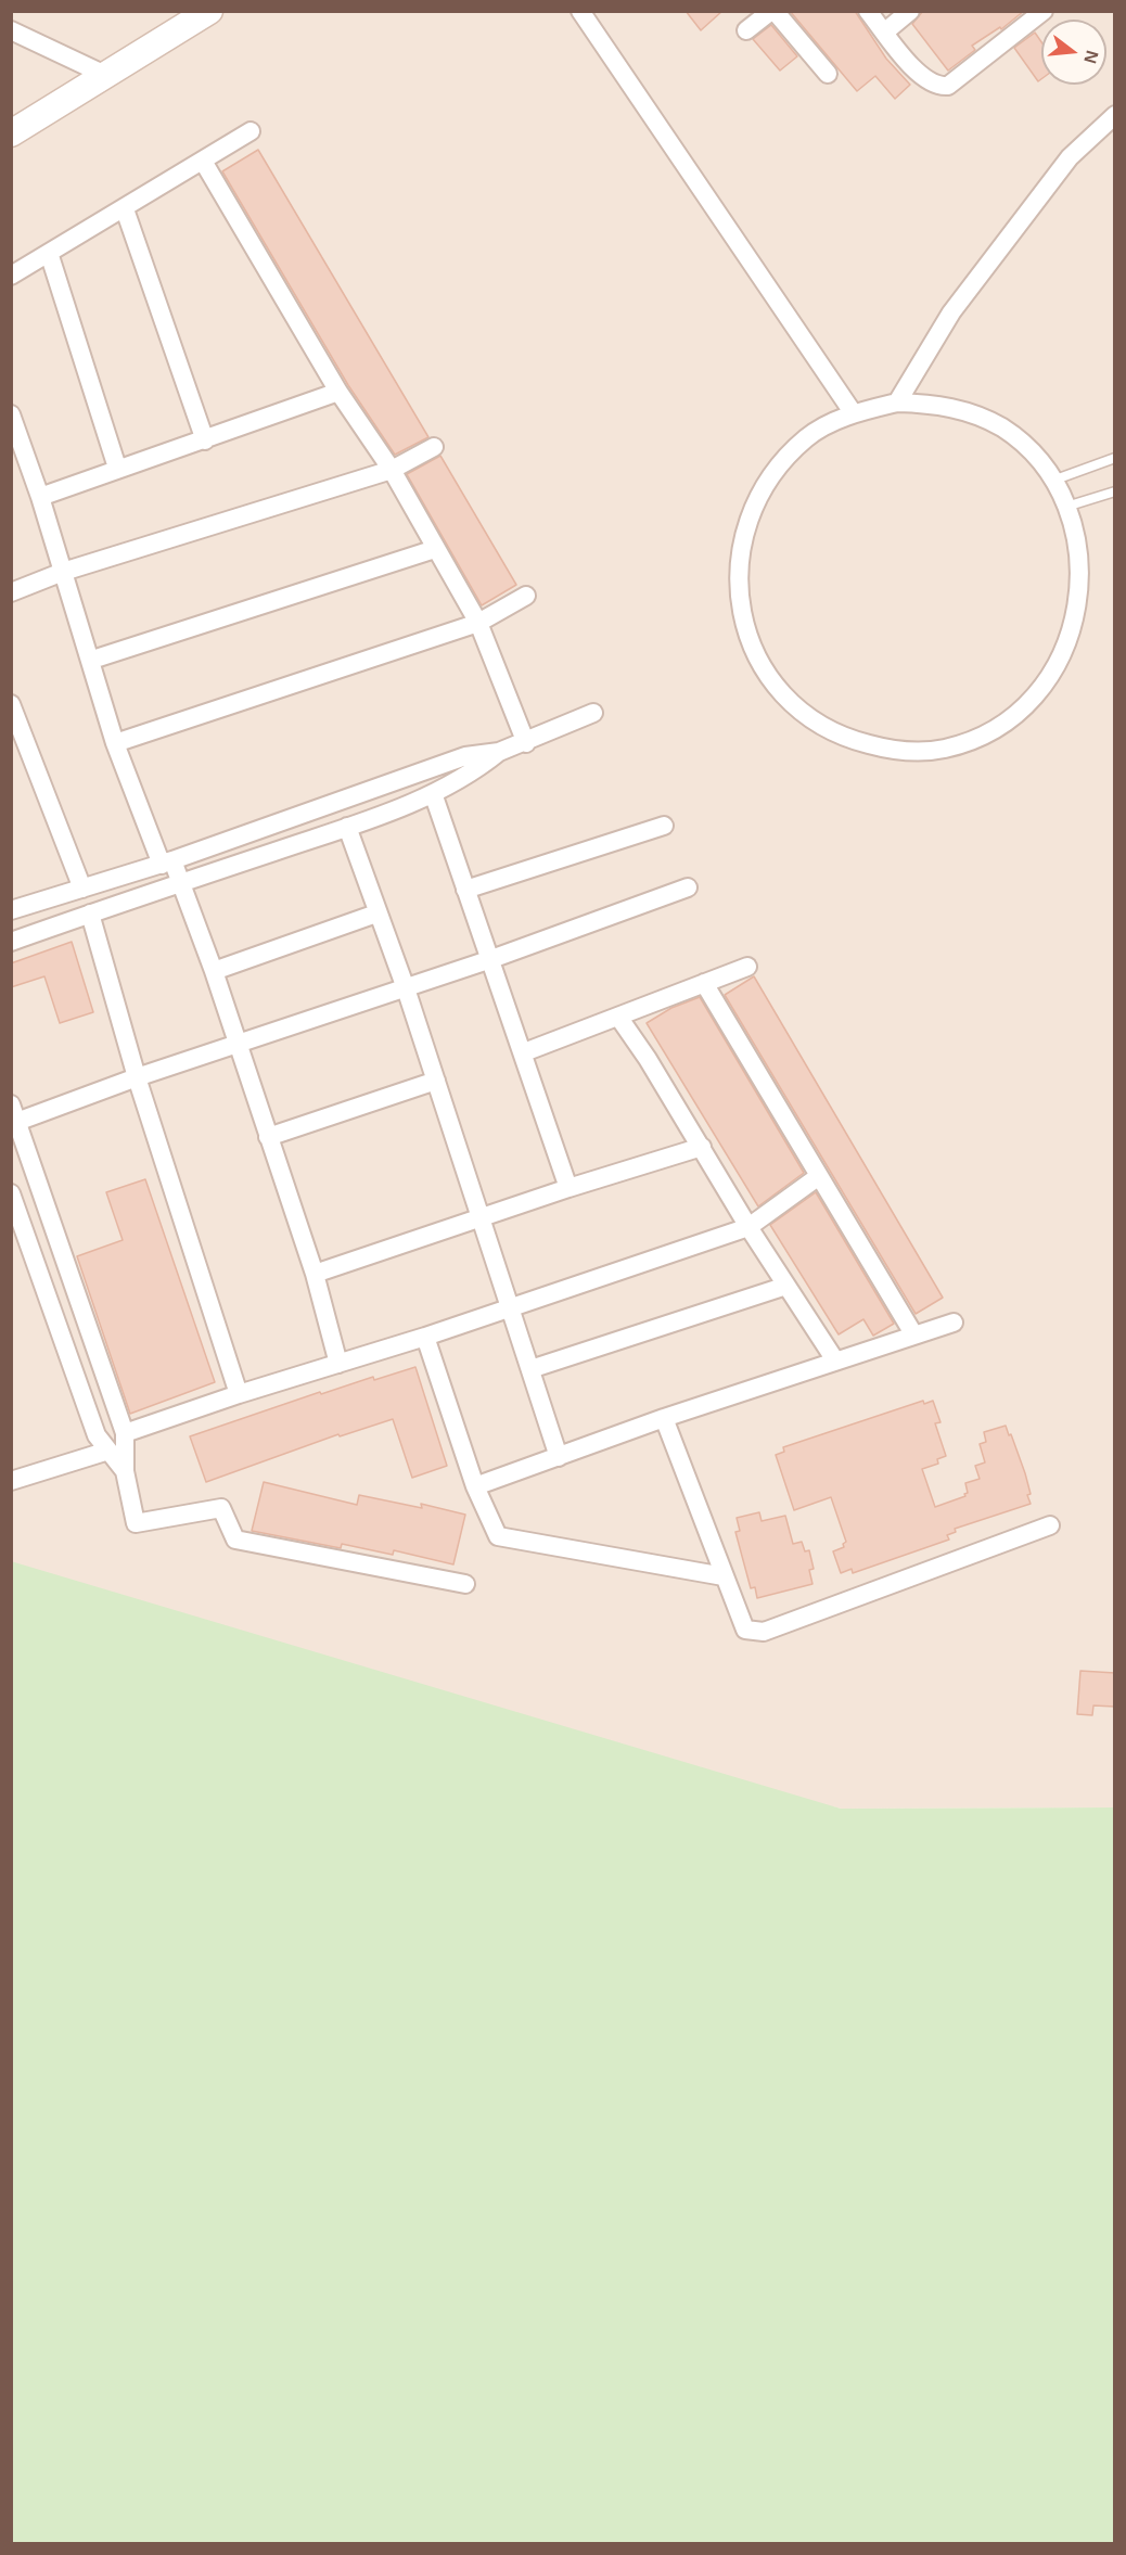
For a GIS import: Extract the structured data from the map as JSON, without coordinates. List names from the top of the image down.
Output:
{
  "north": "right"
}
